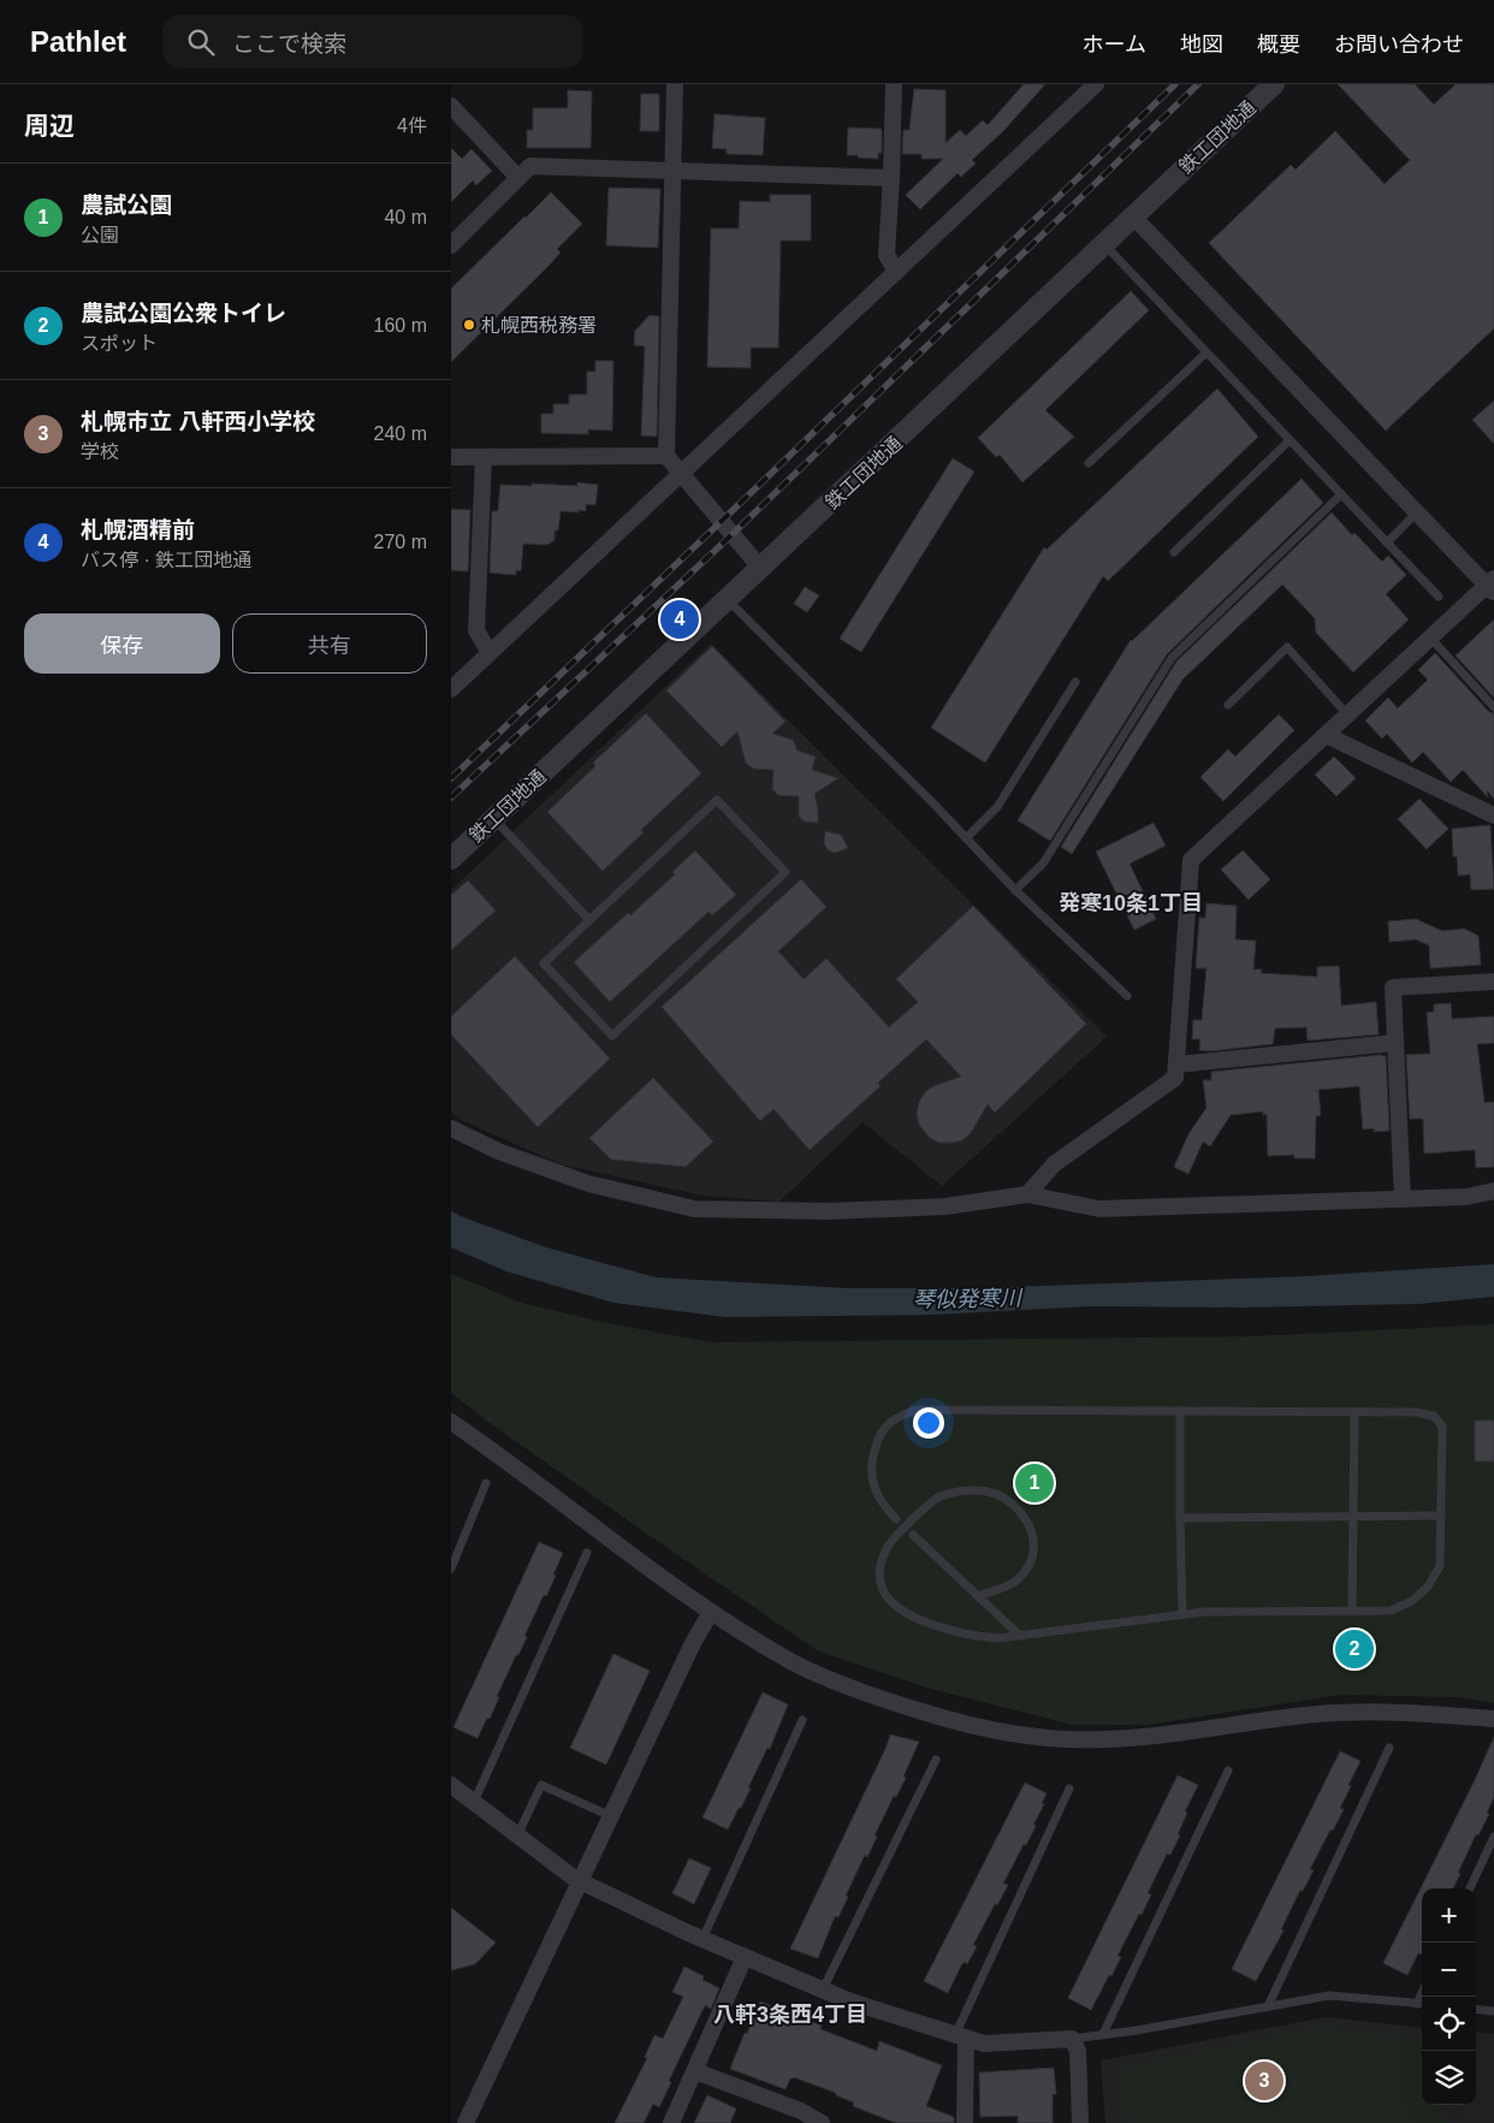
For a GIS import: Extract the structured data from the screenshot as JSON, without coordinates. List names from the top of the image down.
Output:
{
  "streets": {
    "street": ["鉄工団地通"]
  },
  "districts": ["発寒10条1丁目", "八軒3条西4丁目"],
  "water": ["琴似発寒川"],
  "places": ["札幌西税務署"],
  "page": {
    "header": "Pathlet",
    "search": "ここで検索",
    "nav": [
      "ホーム",
      "地図",
      "概要",
      "お問い合わせ"
    ],
    "heading": ["周辺", "4件"],
    "list": [
      {
        "mark": "1",
        "name": "農試公園",
        "note": "公園",
        "value": "40 m"
      },
      {
        "mark": "2",
        "name": "農試公園公衆トイレ",
        "note": "スポット",
        "value": "160 m"
      },
      {
        "mark": "3",
        "name": "札幌市立 八軒西小学校",
        "note": "学校",
        "value": "240 m"
      },
      {
        "mark": "4",
        "name": "札幌酒精前",
        "note": "バス停 · 鉄工団地通",
        "value": "270 m"
      }
    ],
    "buttons": ["保存", "共有"],
    "pins": [
      "4",
      "1",
      "2",
      "3"
    ],
    "map_buttons": ["+", "−"]
  }
}
